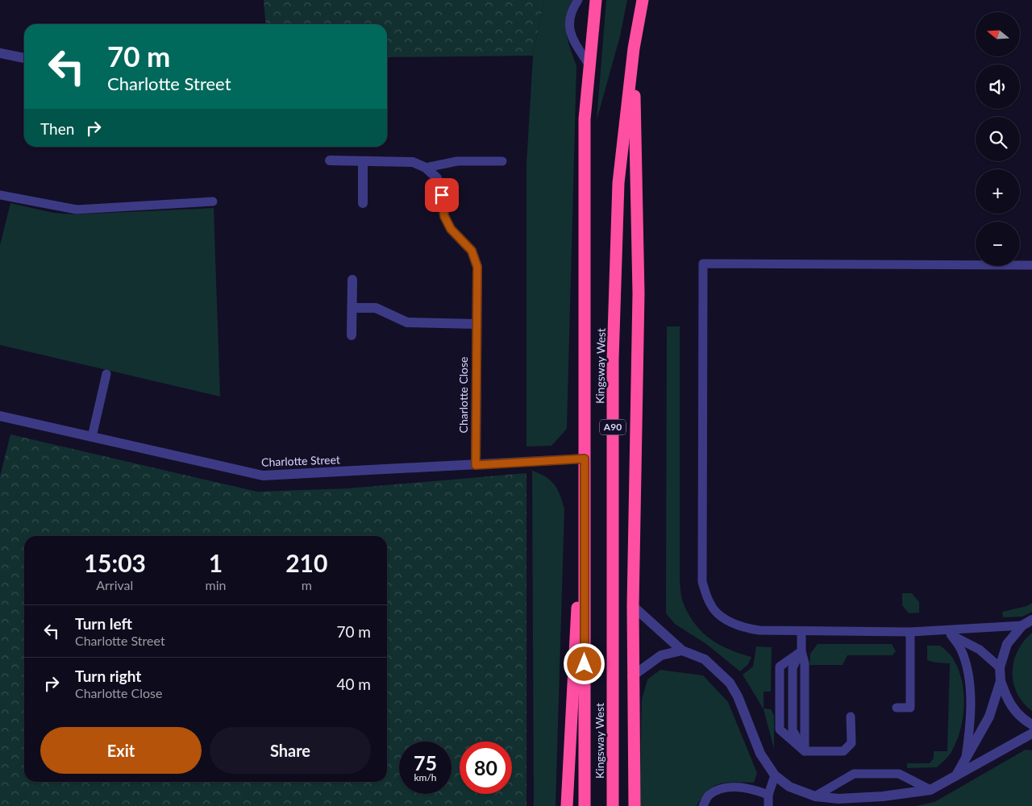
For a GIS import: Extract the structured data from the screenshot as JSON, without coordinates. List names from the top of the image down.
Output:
{
  "streets": {
    "highway": ["Kingsway West", "A90"],
    "street": ["Charlotte Close", "Charlotte Street"]
  },
  "crossings": [
    ["Kingsway West", "A90"],
    ["Kingsway West", "Charlotte Street"],
    ["Charlotte Close", "Charlotte Street"],
    ["A90", "Charlotte Street"]
  ],
  "north": "left",
  "page": {
    "map_buttons": ["+", "−"],
    "turn": ["70 m", "Charlotte Street"],
    "then": "Then",
    "eta": [
      "15:03",
      "Arrival",
      "1",
      "min",
      "210",
      "m"
    ],
    "list": [
      {
        "name": "Turn left",
        "note": "Charlotte Street",
        "value": "70 m"
      },
      {
        "name": "Turn right",
        "note": "Charlotte Close",
        "value": "40 m"
      }
    ],
    "buttons": ["Exit", "Share"],
    "speed": "75 km/h",
    "limit": "80"
  }
}
